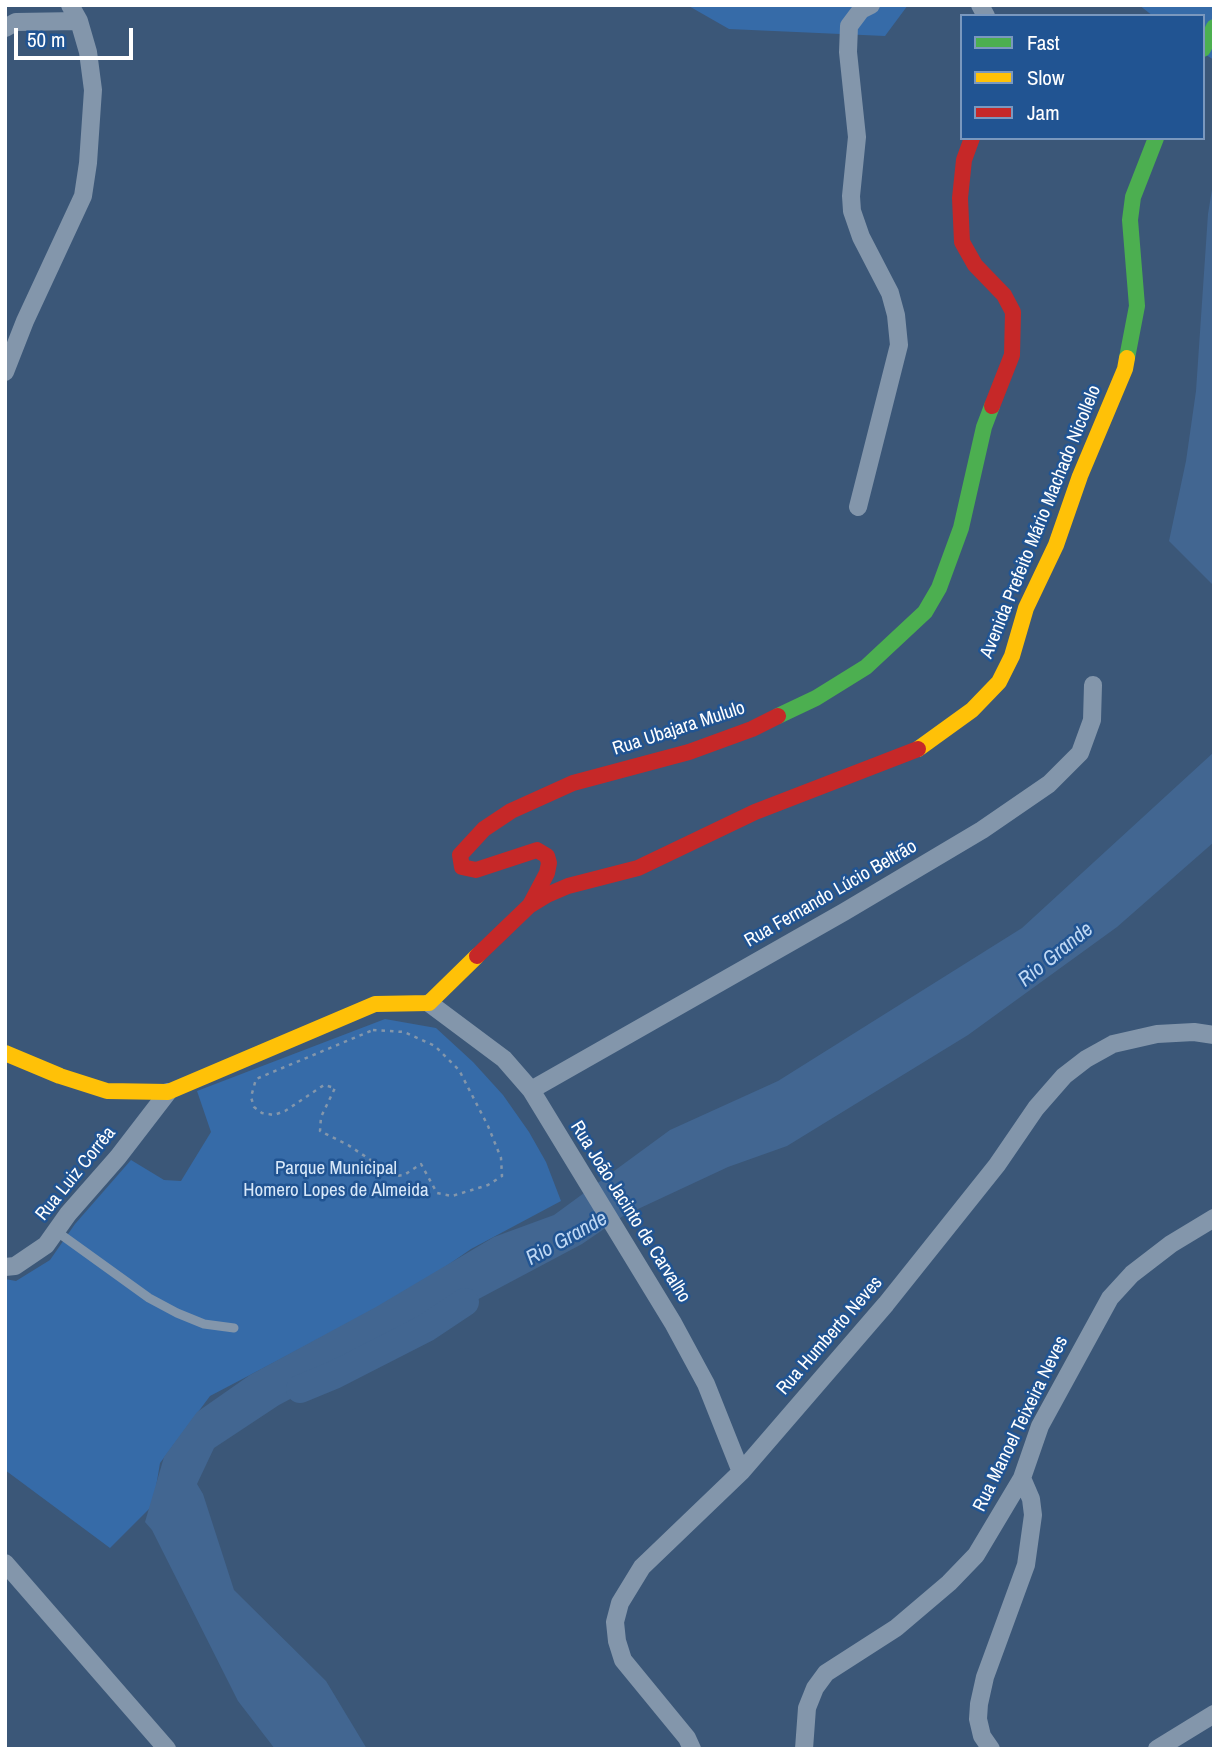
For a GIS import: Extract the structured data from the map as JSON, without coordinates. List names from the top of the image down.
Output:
{
  "streets": {
    "street": [
      "Avenida Prefeito Mário Machado Nicollelo",
      "Rua Ubajara Mululo",
      "Rua Fernando Lúcio Beltrão",
      "Rua Luiz Corrêa",
      "Rua João Jacinto de Carvalho",
      "Rua Humberto Neves",
      "Rua Manoel Teixeira Neves"
    ]
  },
  "crossings": [
    ["Avenida Prefeito Mário Machado Nicollelo", "Rua Ubajara Mululo"],
    ["Avenida Prefeito Mário Machado Nicollelo", "Rua João Jacinto de Carvalho"],
    ["Rua Fernando Lúcio Beltrão", "Rua João Jacinto de Carvalho"],
    ["Rua João Jacinto de Carvalho", "Rua Humberto Neves"]
  ],
  "water": ["Rio Grande"],
  "parks": ["Parque Municipal Homero Lopes de Almeida"],
  "legend": ["Fast", "Slow", "Jam"],
  "scale_bar": "50 m"
}
